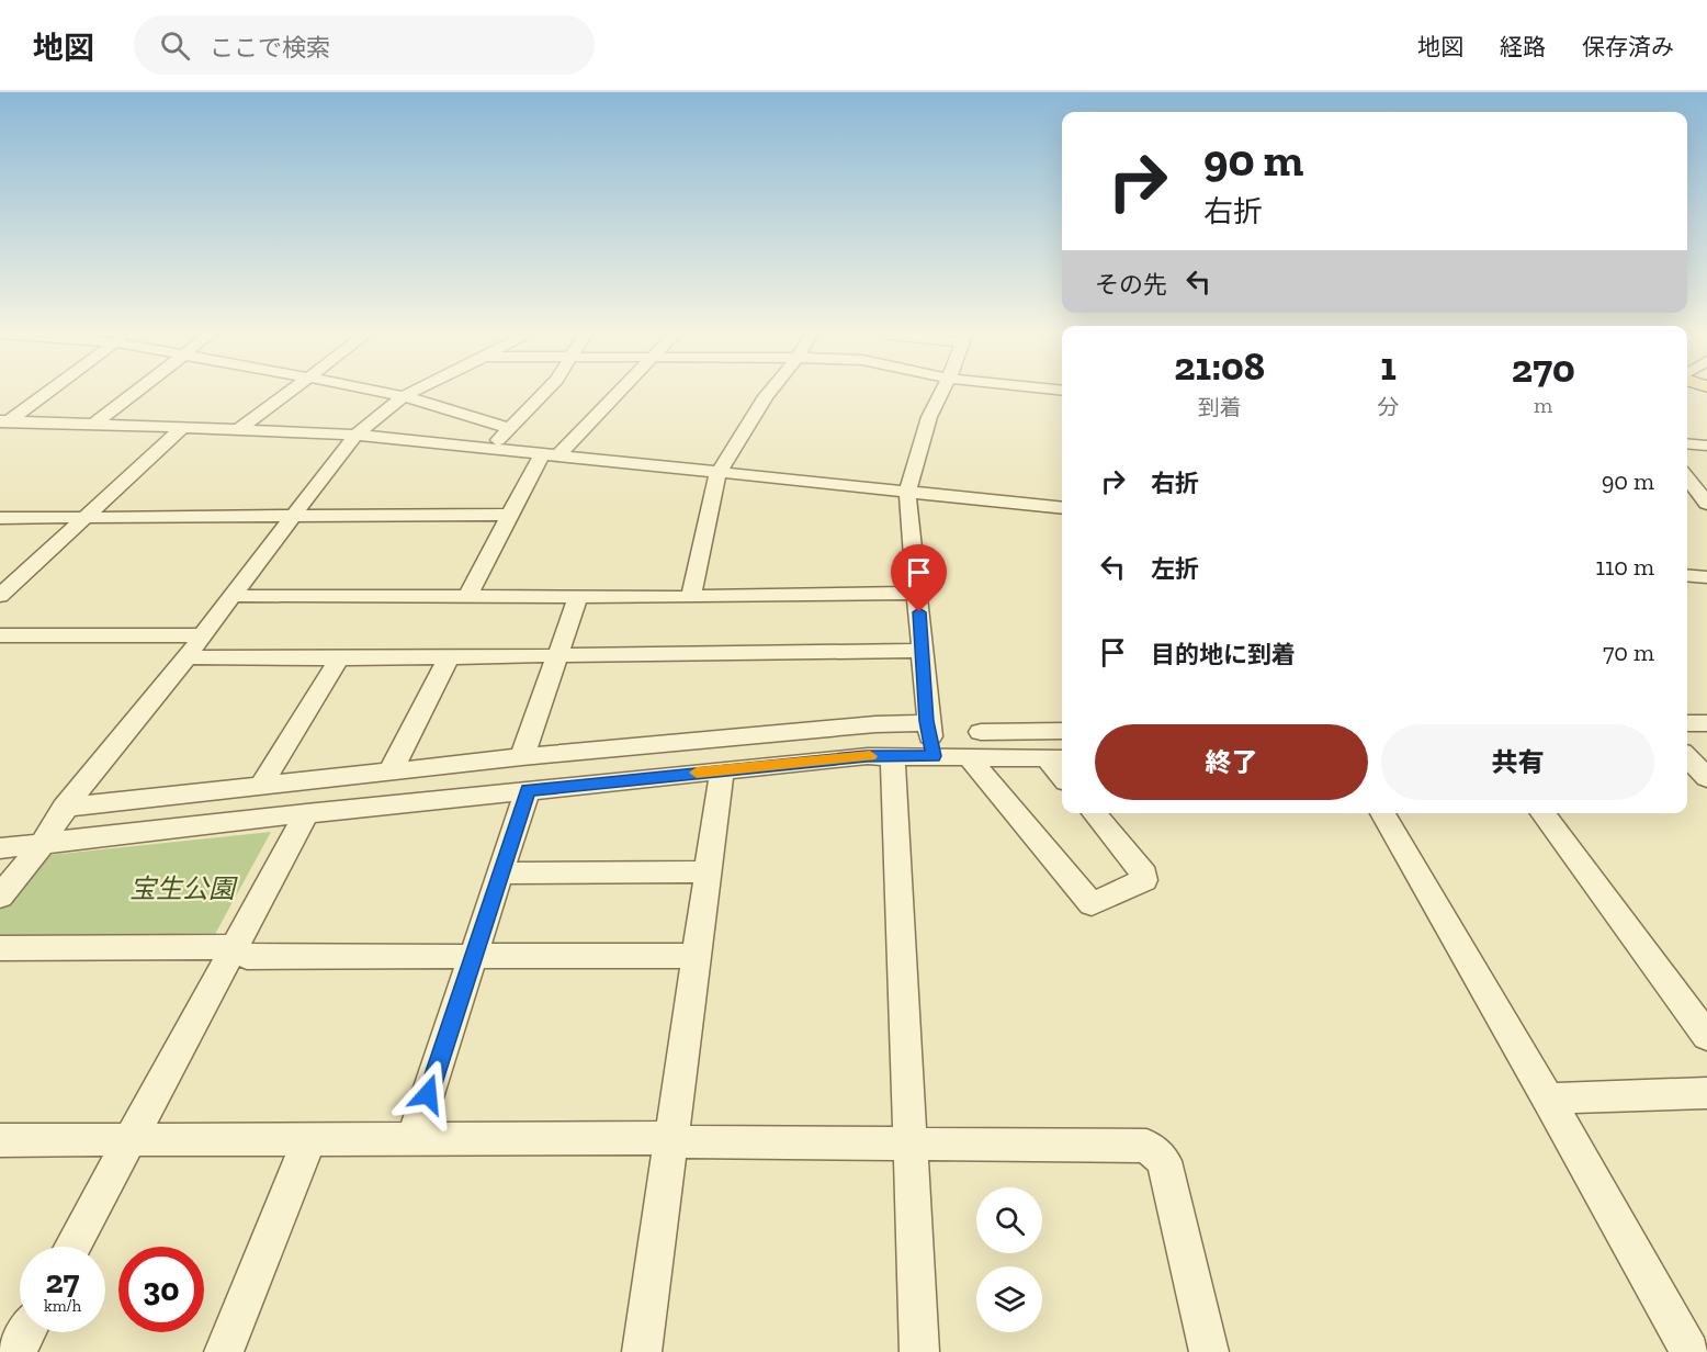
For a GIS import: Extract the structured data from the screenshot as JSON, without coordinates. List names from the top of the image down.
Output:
{
  "parks": ["宝生公園"],
  "page": {
    "header": "地図",
    "search": "ここで検索",
    "nav": ["地図", "経路", "保存済み"],
    "turn": ["90 m", "右折"],
    "then": "その先",
    "eta": [
      "21:08",
      "到着",
      "1",
      "分",
      "270",
      "m"
    ],
    "list": [
      {
        "name": "右折",
        "value": "90 m"
      },
      {
        "name": "左折",
        "value": "110 m"
      },
      {
        "name": "目的地に到着",
        "value": "70 m"
      }
    ],
    "buttons": ["終了", "共有"],
    "speed": "27 km/h",
    "limit": "30"
  }
}
